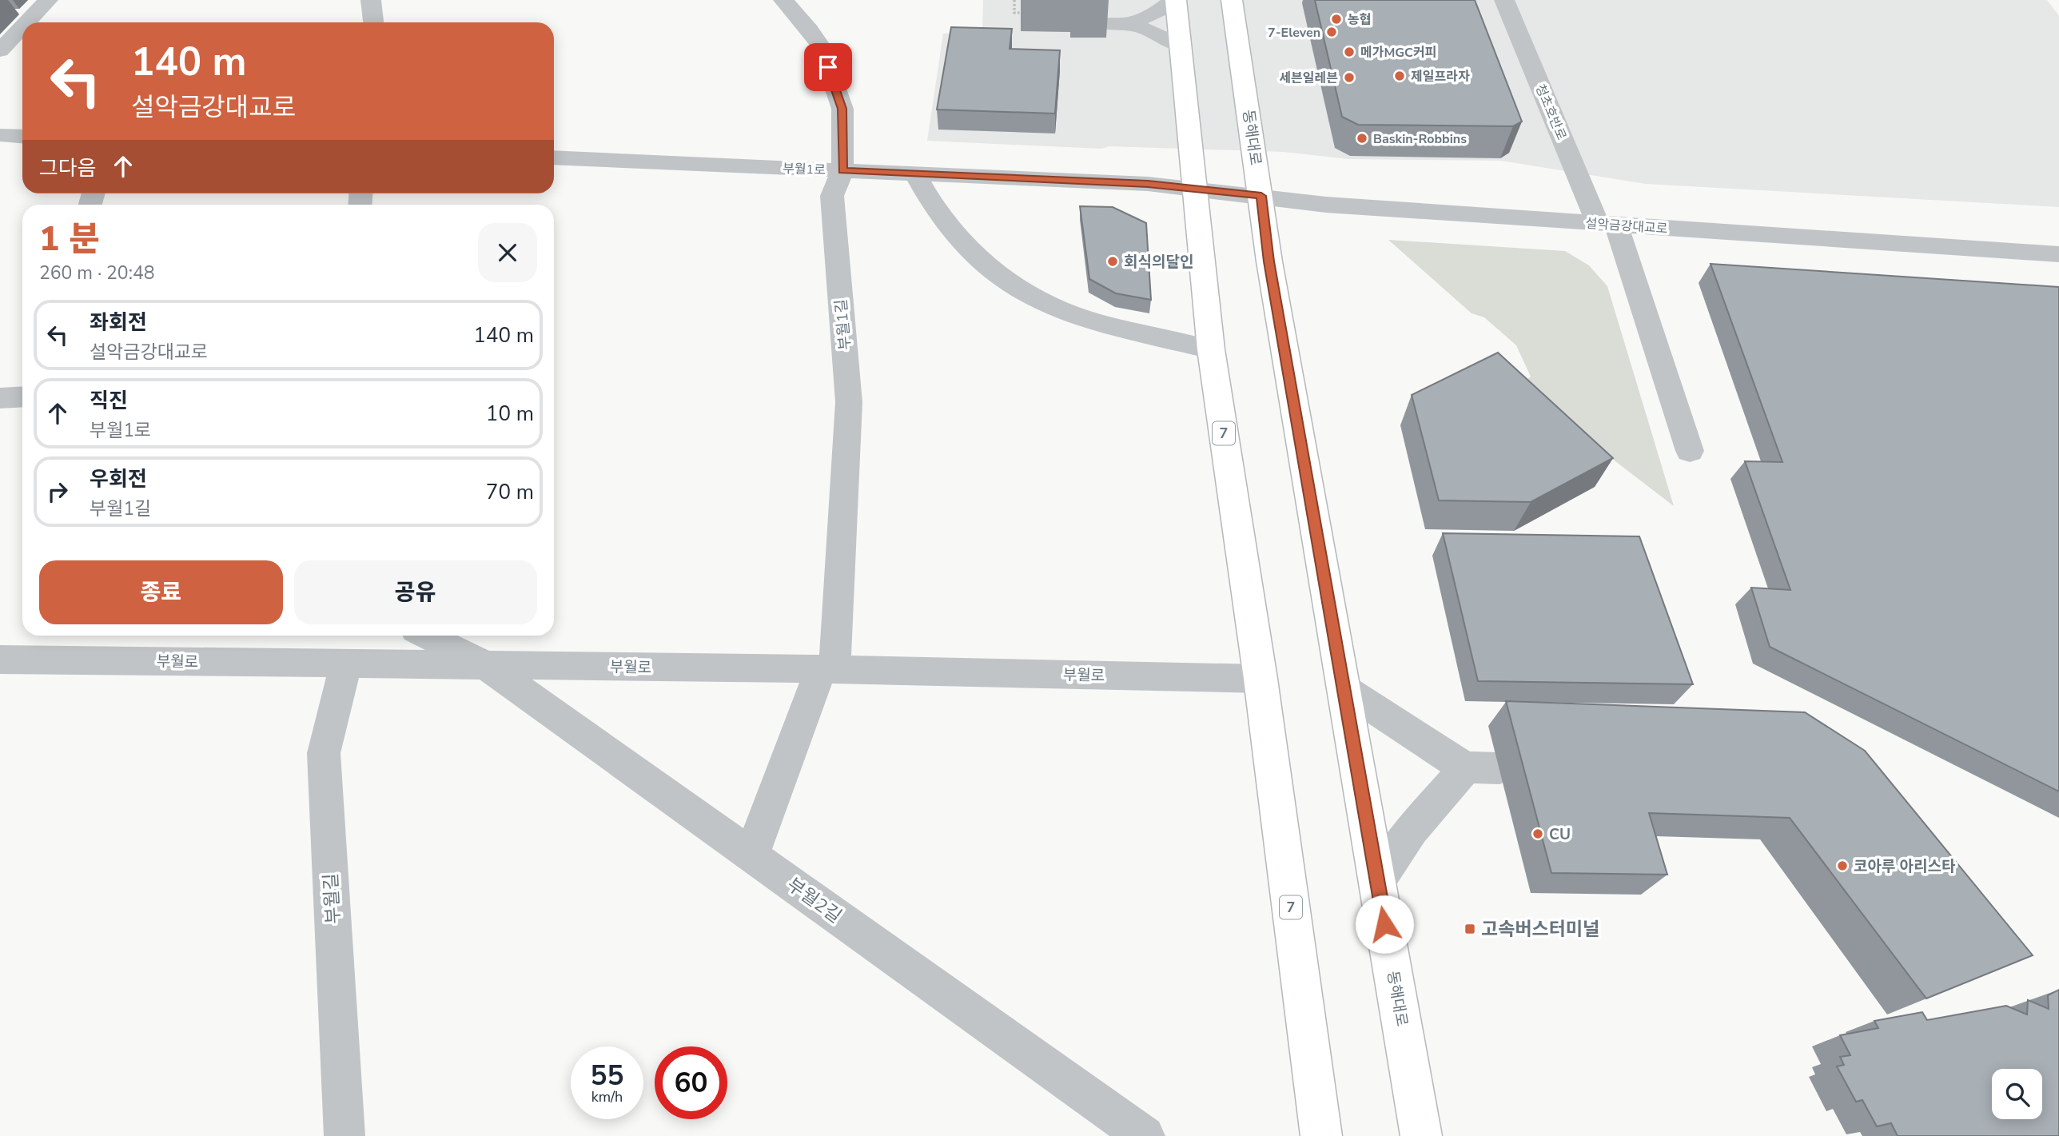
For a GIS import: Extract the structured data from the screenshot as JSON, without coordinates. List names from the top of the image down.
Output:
{
  "streets": {
    "main road": ["동해대로", "7"],
    "street": [
      "청초호반로",
      "부월1로",
      "설악금강대교로",
      "부월1길",
      "부월로",
      "부월길",
      "부월2길"
    ]
  },
  "crossings": [
    ["청초호반로", "설악금강대교로"],
    ["동해대로", "설악금강대교로"],
    ["부월1로", "설악금강대교로"],
    ["부월1로", "부월1길"],
    ["부월1로", "7"],
    ["설악금강대교로", "7"],
    ["부월1길", "부월로"],
    ["부월1길", "부월2길"],
    ["7", "부월로"],
    ["부월로", "부월길"],
    ["부월로", "부월2길"]
  ],
  "places": {
    "other": [
      "농협",
      "7-Eleven",
      "메가MGC커피",
      "제일프라자",
      "세븐일레븐",
      "Baskin-Robbins",
      "회식의달인",
      "CU",
      "코아루 아리스타"
    ],
    "transit": ["고속버스터미널"]
  },
  "page": {
    "turn": ["140 m", "설악금강대교로"],
    "then": "그다음",
    "heading": ["1 분", "260 m · 20:48"],
    "list": [
      {
        "name": "좌회전",
        "note": "설악금강대교로",
        "value": "140 m"
      },
      {
        "name": "직진",
        "note": "부월1로",
        "value": "10 m"
      },
      {
        "name": "우회전",
        "note": "부월1길",
        "value": "70 m"
      }
    ],
    "buttons": ["종료", "공유"],
    "speed": "55 km/h",
    "limit": "60"
  }
}
